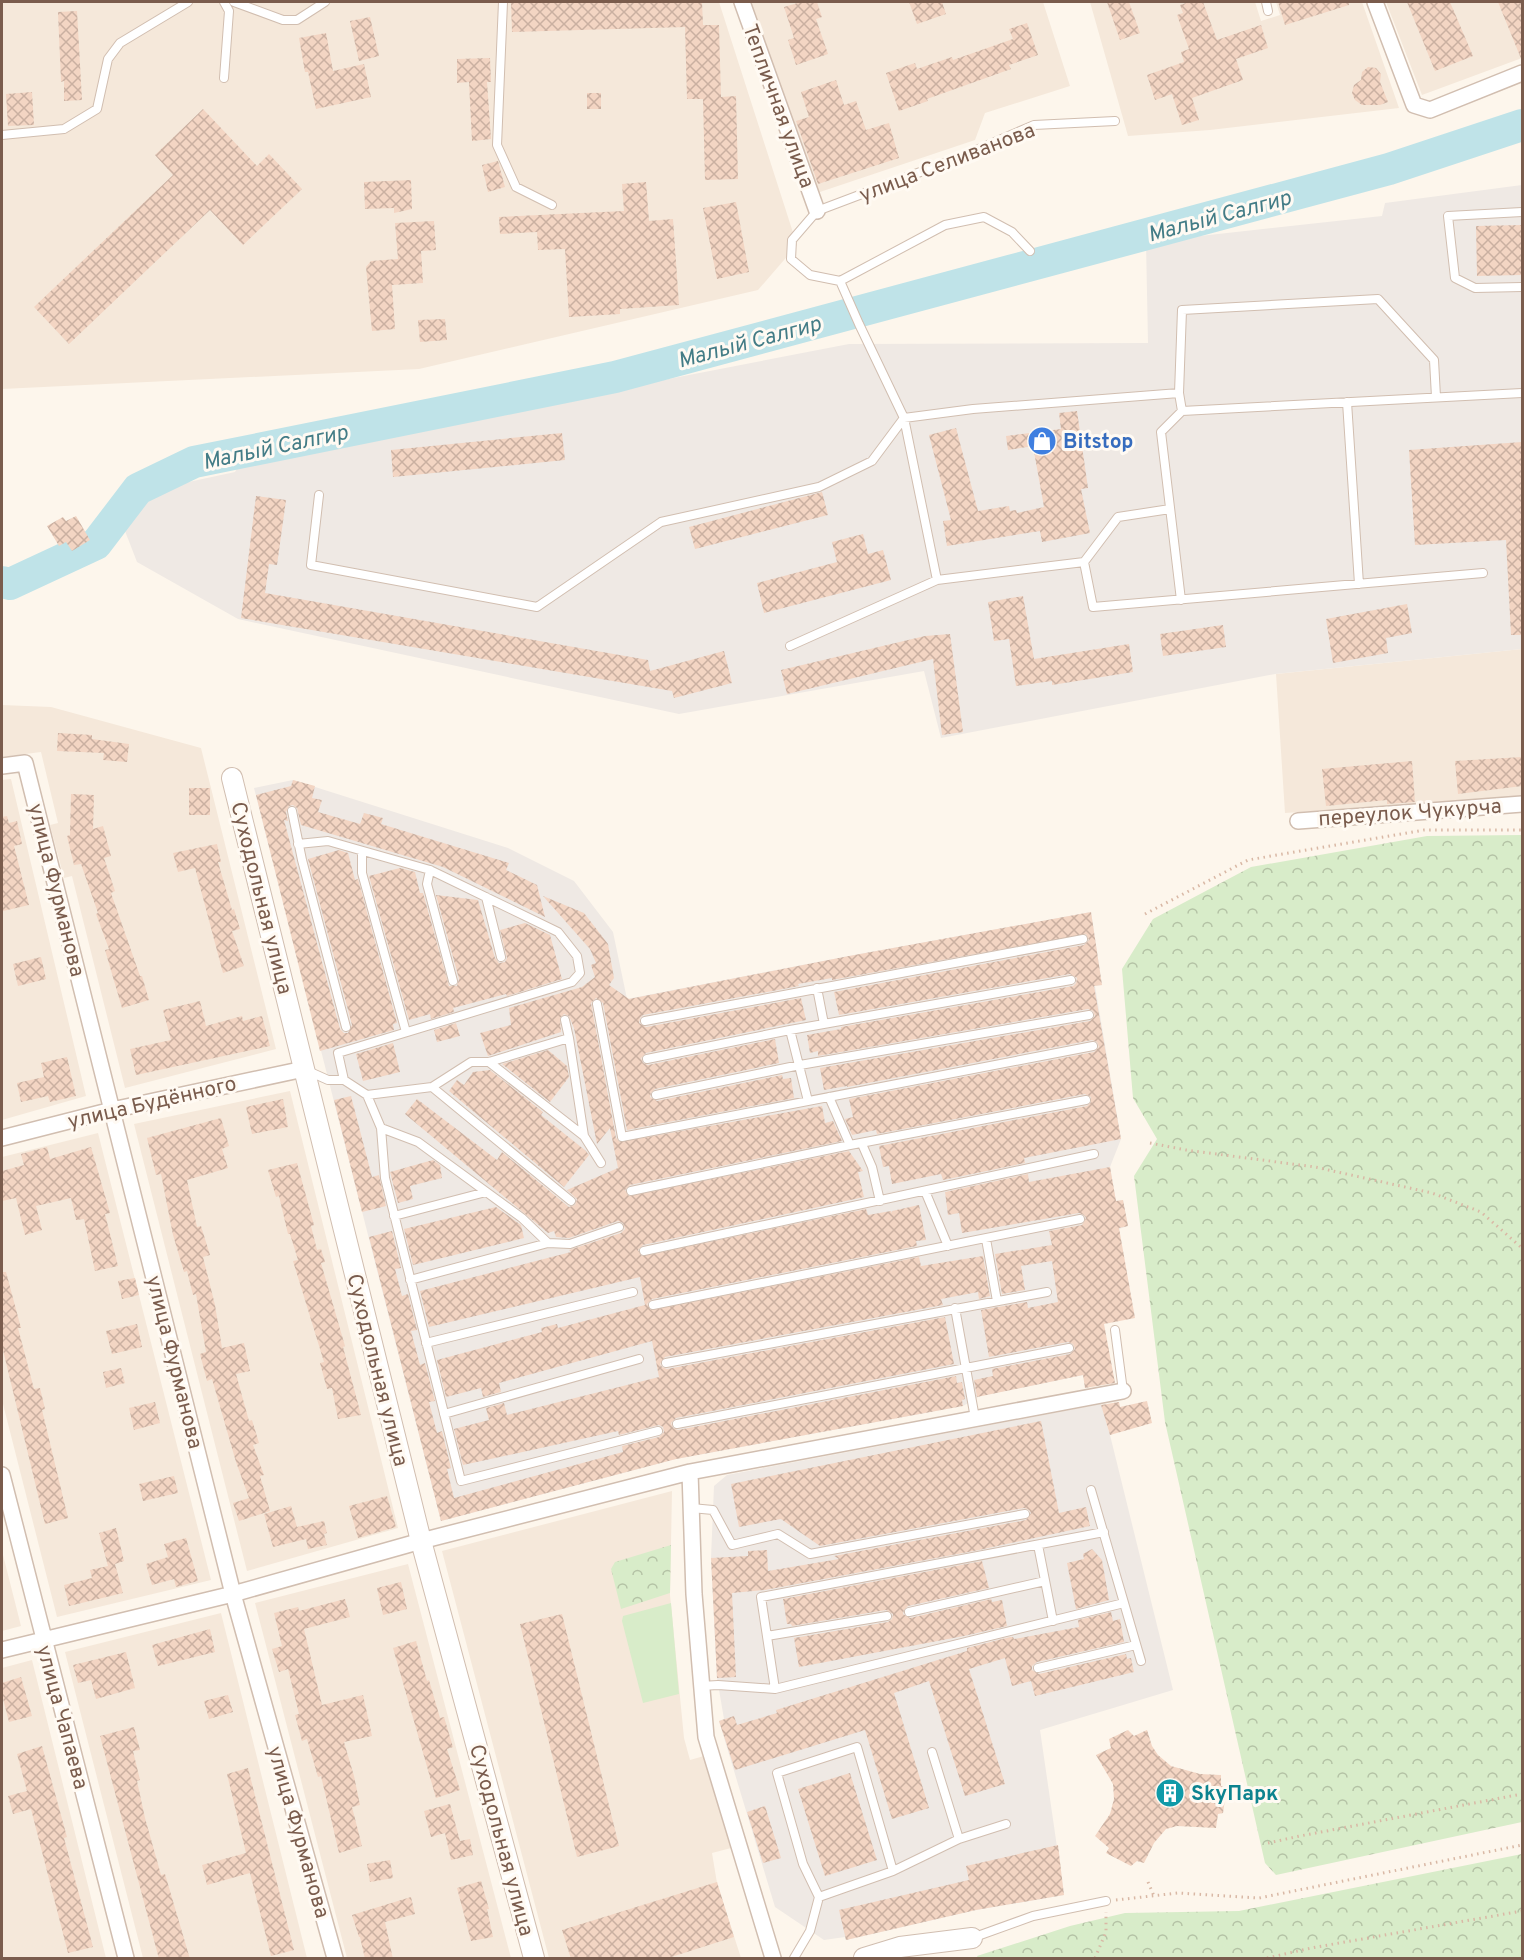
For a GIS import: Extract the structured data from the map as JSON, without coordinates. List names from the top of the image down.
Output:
{
  "streets": {
    "street": [
      "Тепличная улица",
      "переулок Чукурча",
      "улица Фурманова",
      "Суходольная улица",
      "улица Будённого",
      "улица Чапаева"
    ],
    "lane": ["улица Селиванова"]
  },
  "crossings": [
    ["Тепличная улица", "улица Селиванова"],
    ["улица Фурманова", "улица Будённого"],
    ["Суходольная улица", "улица Будённого"]
  ],
  "water": ["Малый Салгир"],
  "places": {
    "shop": ["Bitstop"],
    "building": ["SkyПарк"]
  }
}
